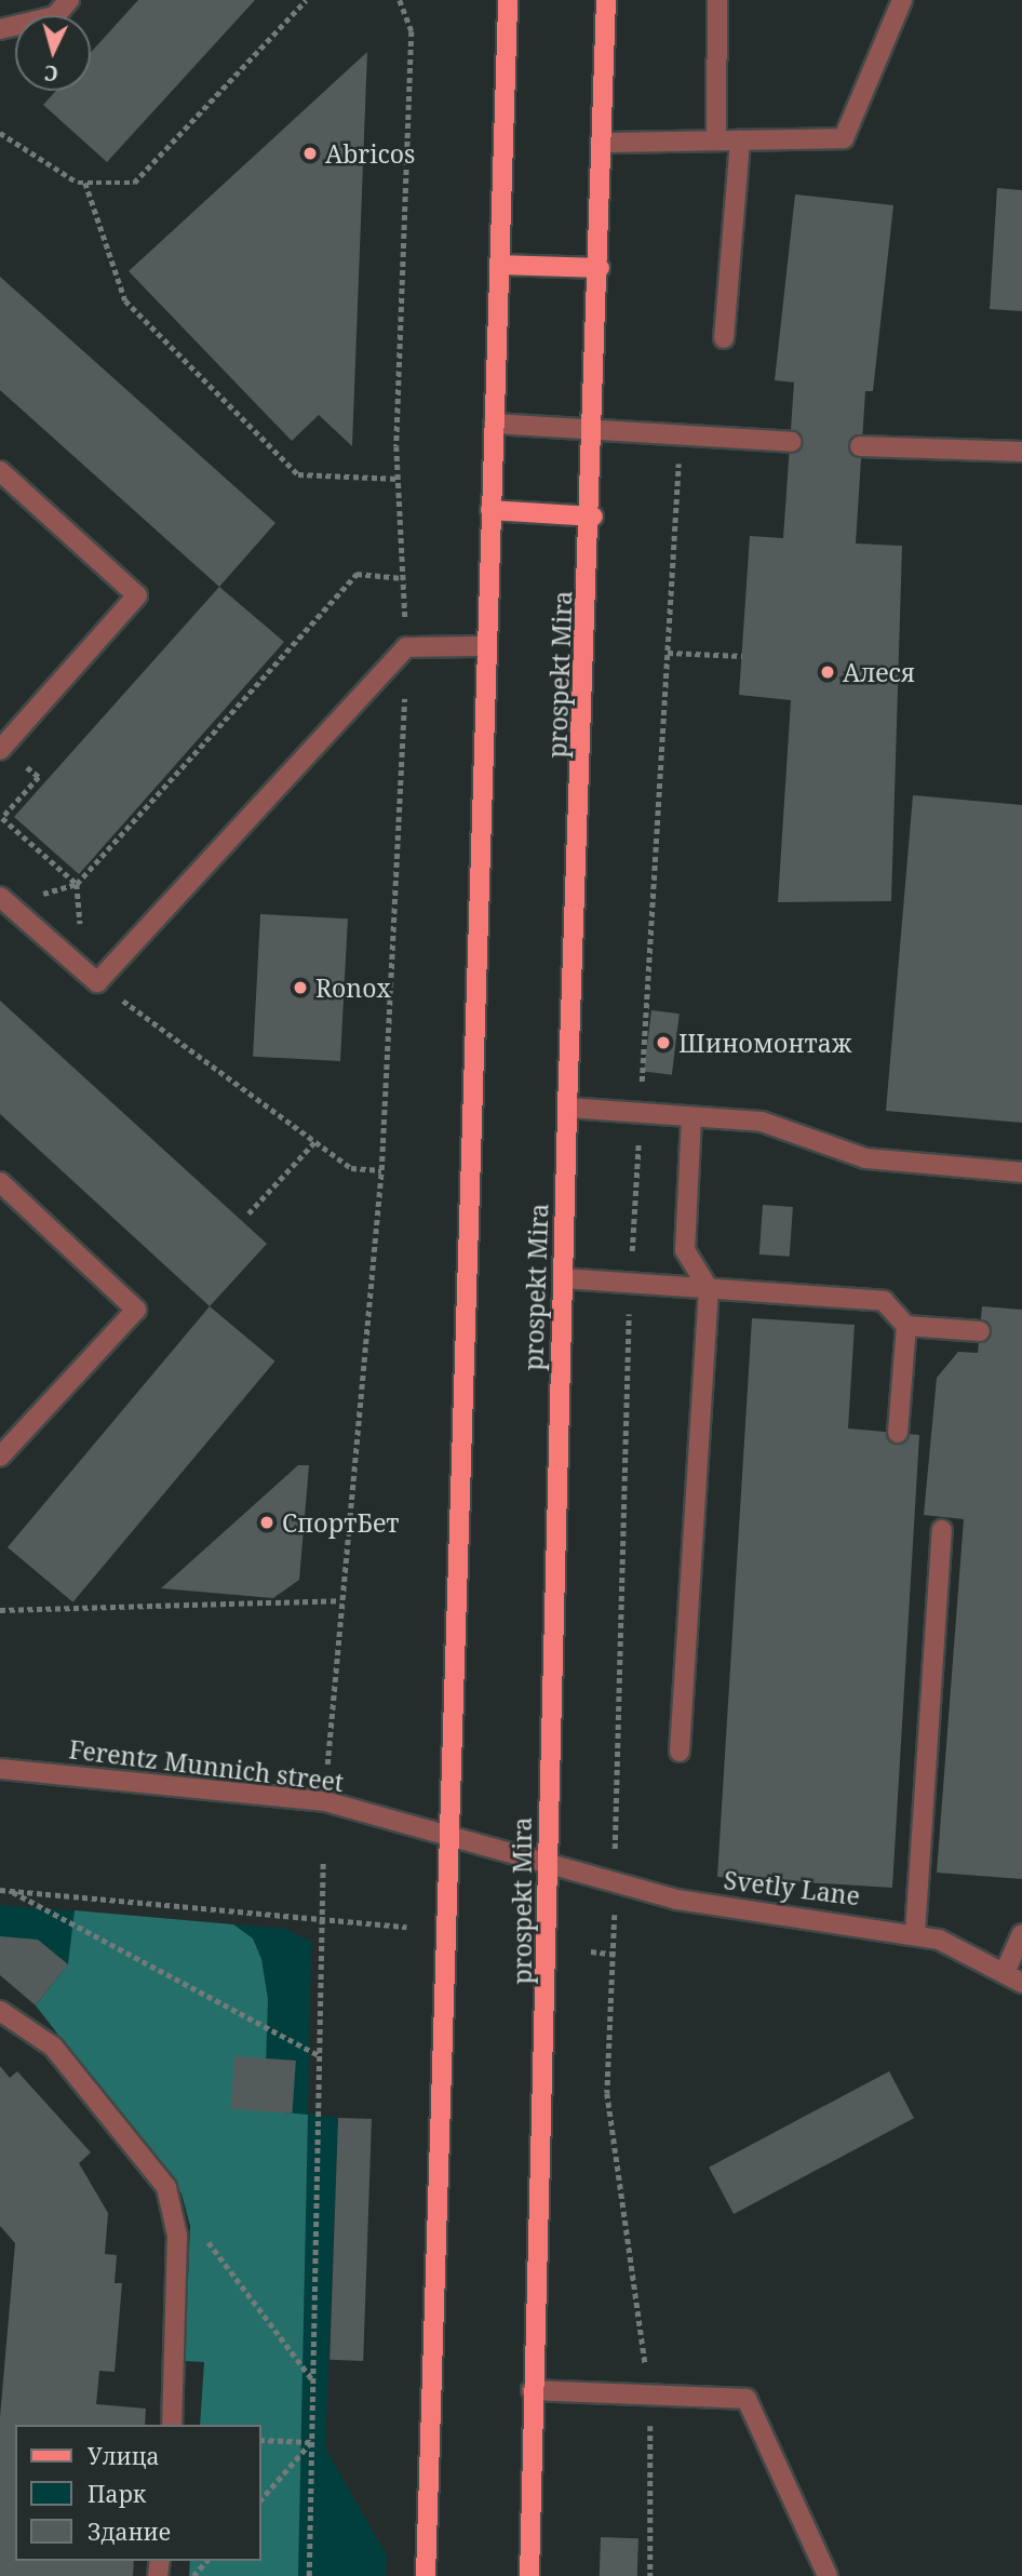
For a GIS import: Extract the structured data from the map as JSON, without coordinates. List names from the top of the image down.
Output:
{
  "streets": {
    "main road": ["prospekt Mira"],
    "street": ["Ferentz Munnich street", "Svetly Lane"]
  },
  "crossings": [
    ["prospekt Mira", "Ferentz Munnich street"],
    ["prospekt Mira", "Svetly Lane"],
    ["Ferentz Munnich street", "Svetly Lane"]
  ],
  "places": [
    "Abricos",
    "Алеся",
    "Ronox",
    "Шиномонтаж",
    "СпортБет"
  ],
  "legend": ["Улица", "Парк", "Здание"],
  "north": "bottom"
}
